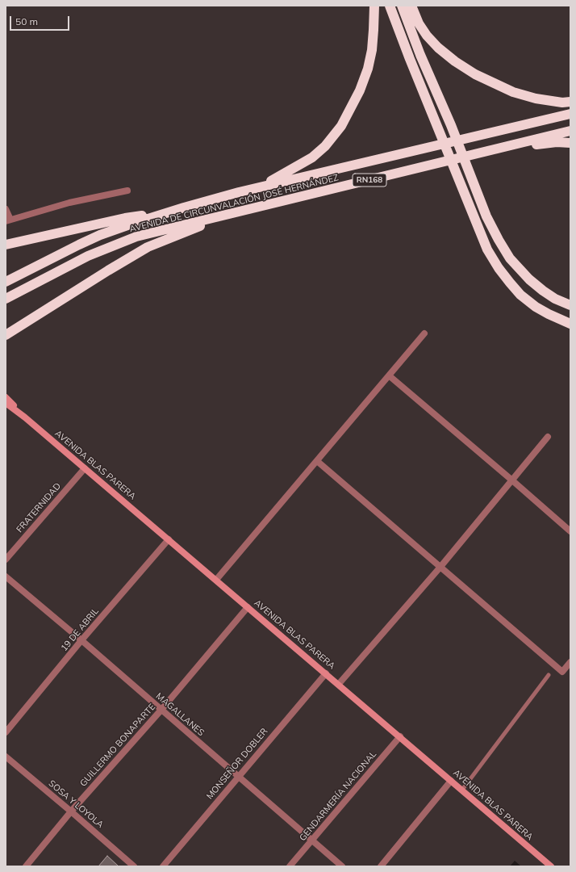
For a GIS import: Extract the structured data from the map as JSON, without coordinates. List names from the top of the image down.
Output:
{
  "streets": {
    "highway": ["RN168", "AVENIDA DE CIRCUNVALACIÓN JOSÉ HERNÁNDEZ"],
    "main road": ["AVENIDA BLAS PARERA"],
    "street": [
      "FRATERNIDAD",
      "19 DE ABRIL",
      "MAGALLANES",
      "GUILLERMO BONAPARTE",
      "MONSEÑOR DOBLER",
      "GENDARMERÍA NACIONAL",
      "SOSA Y LOYOLA"
    ]
  },
  "crossings": [
    ["RN168", "AVENIDA DE CIRCUNVALACIÓN JOSÉ HERNÁNDEZ"],
    ["AVENIDA BLAS PARERA", "FRATERNIDAD"],
    ["AVENIDA BLAS PARERA", "19 DE ABRIL"],
    ["AVENIDA BLAS PARERA", "GUILLERMO BONAPARTE"],
    ["AVENIDA BLAS PARERA", "MONSEÑOR DOBLER"],
    ["AVENIDA BLAS PARERA", "GENDARMERÍA NACIONAL"],
    ["19 DE ABRIL", "MAGALLANES"],
    ["MAGALLANES", "GUILLERMO BONAPARTE"],
    ["MAGALLANES", "MONSEÑOR DOBLER"],
    ["MAGALLANES", "GENDARMERÍA NACIONAL"],
    ["GUILLERMO BONAPARTE", "SOSA Y LOYOLA"]
  ],
  "scale_bar": "50 m"
}
